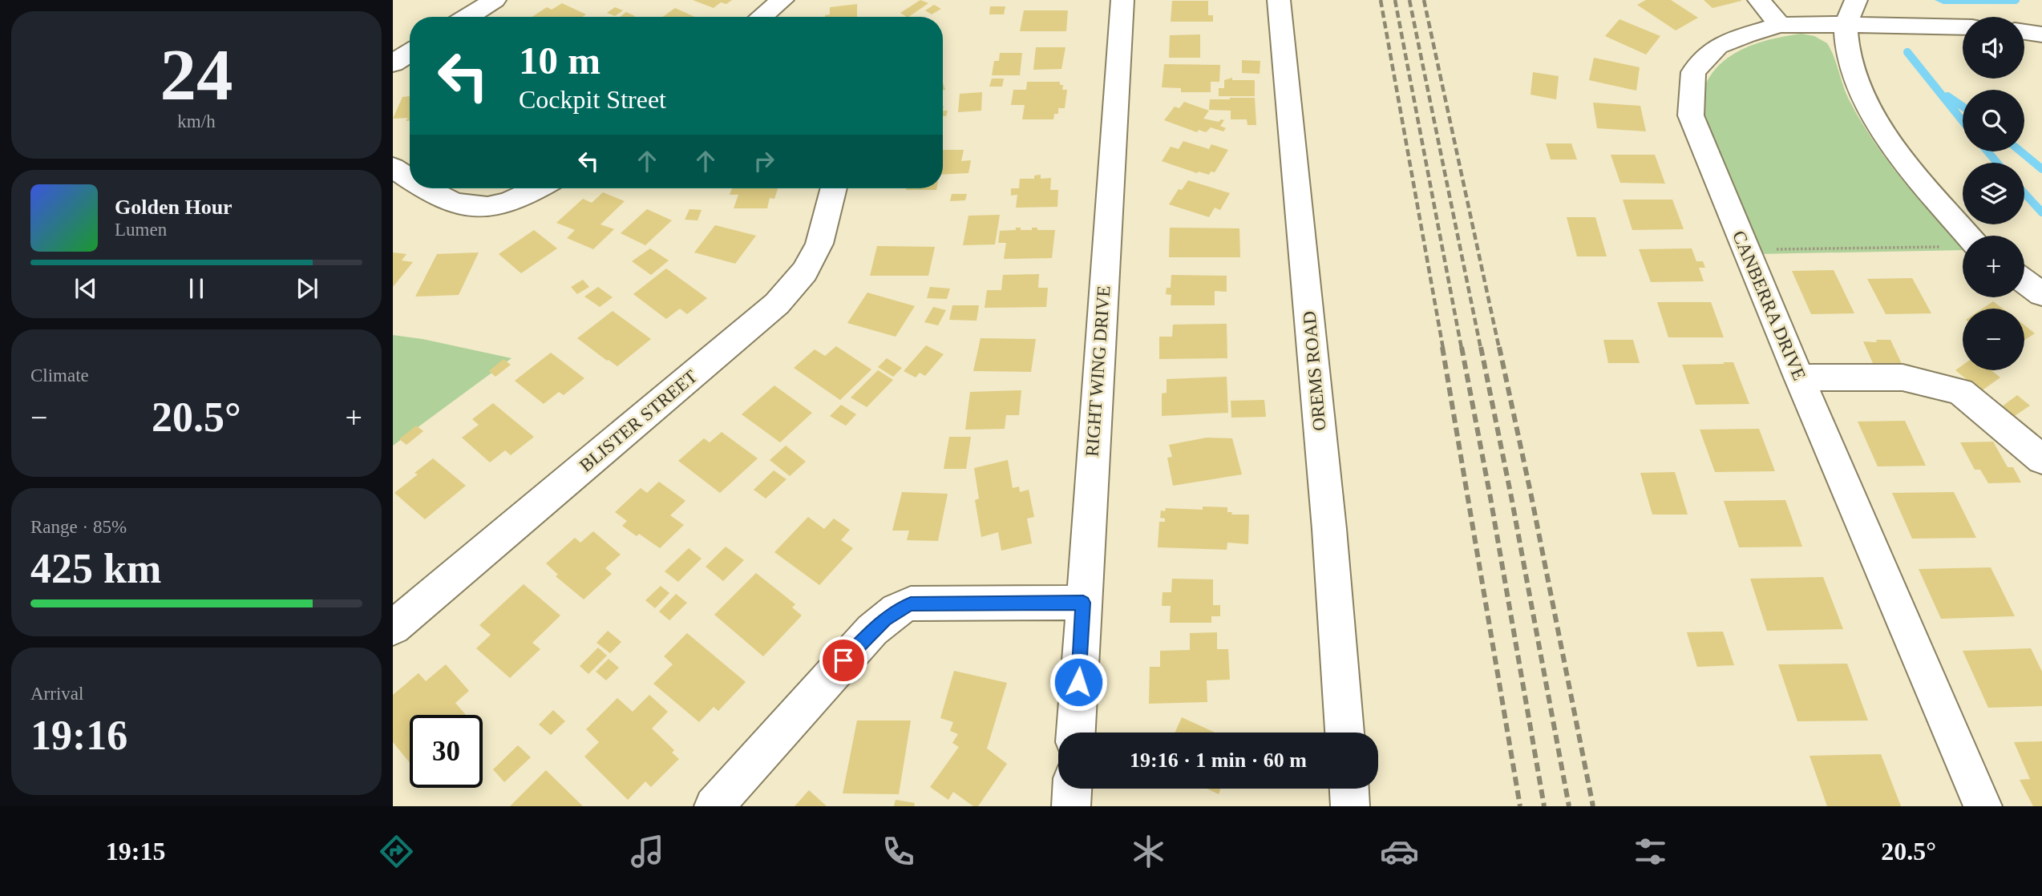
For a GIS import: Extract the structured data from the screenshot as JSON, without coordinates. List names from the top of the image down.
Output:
{
  "streets": {
    "street": [
      "CANBERRA DRIVE",
      "RIGHT WING DRIVE",
      "OREMS ROAD",
      "BLISTER STREET"
    ]
  },
  "page": {
    "tile": [
      ["24", "km/h"],
      "Climate",
      ["Range · 85%", "425 km"],
      ["Arrival", "19:16"]
    ],
    "map_buttons": ["+", "−"],
    "turn": ["10 m", "Cockpit Street"],
    "song": ["Golden Hour", "Lumen"],
    "heat": ["−", "20.5°", "+"],
    "limit": "30",
    "trip": "19:16 · 1 min · 60 m",
    "tabs": ["19:15", "20.5°"]
  }
}
